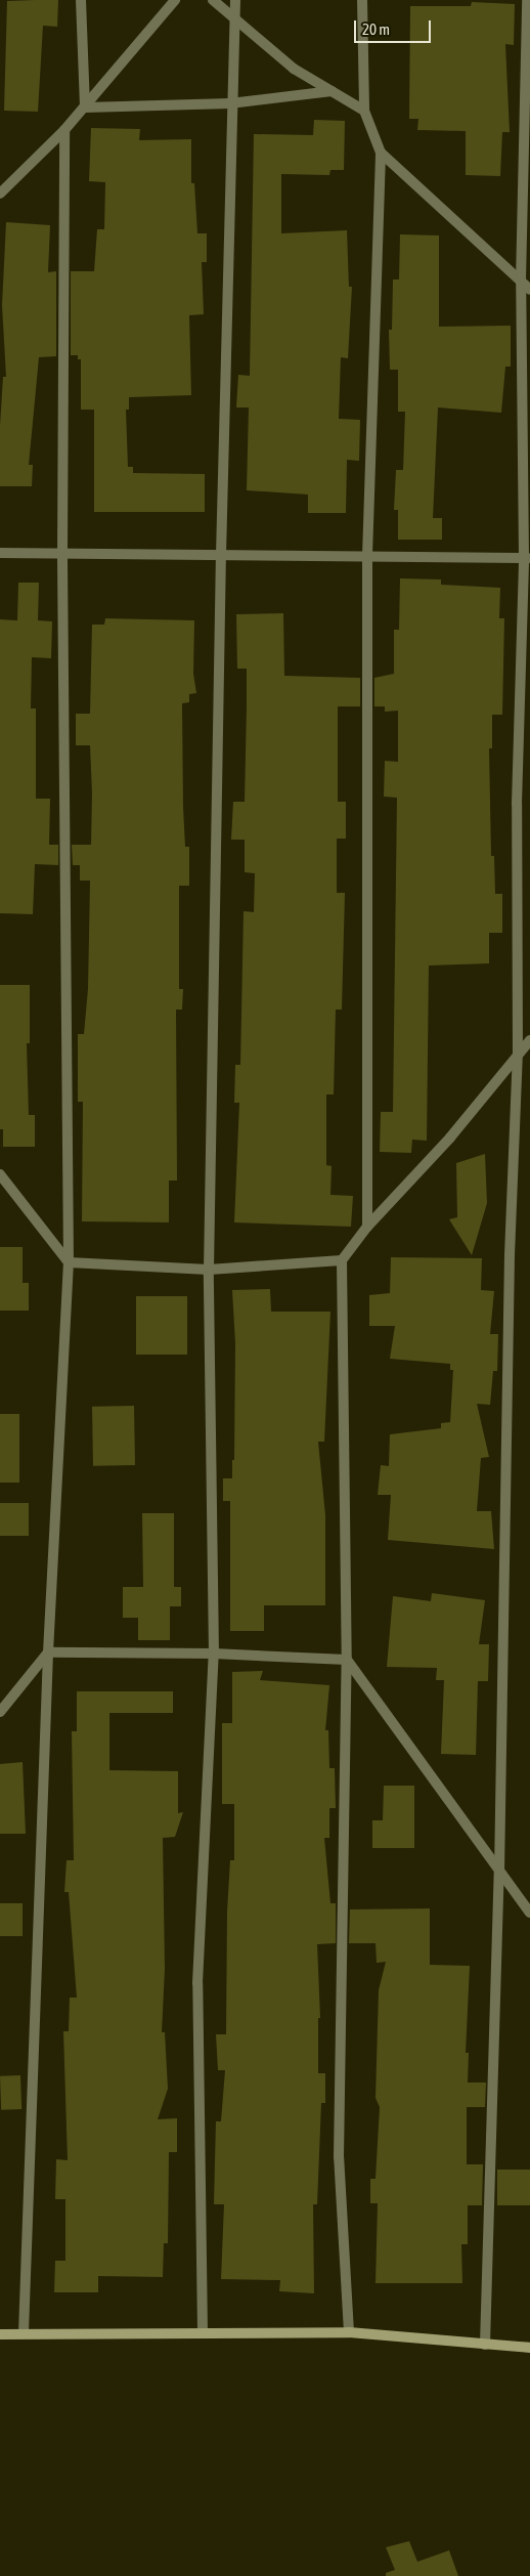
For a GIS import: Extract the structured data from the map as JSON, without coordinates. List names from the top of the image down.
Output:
{
  "scale_bar": "20 m"
}
